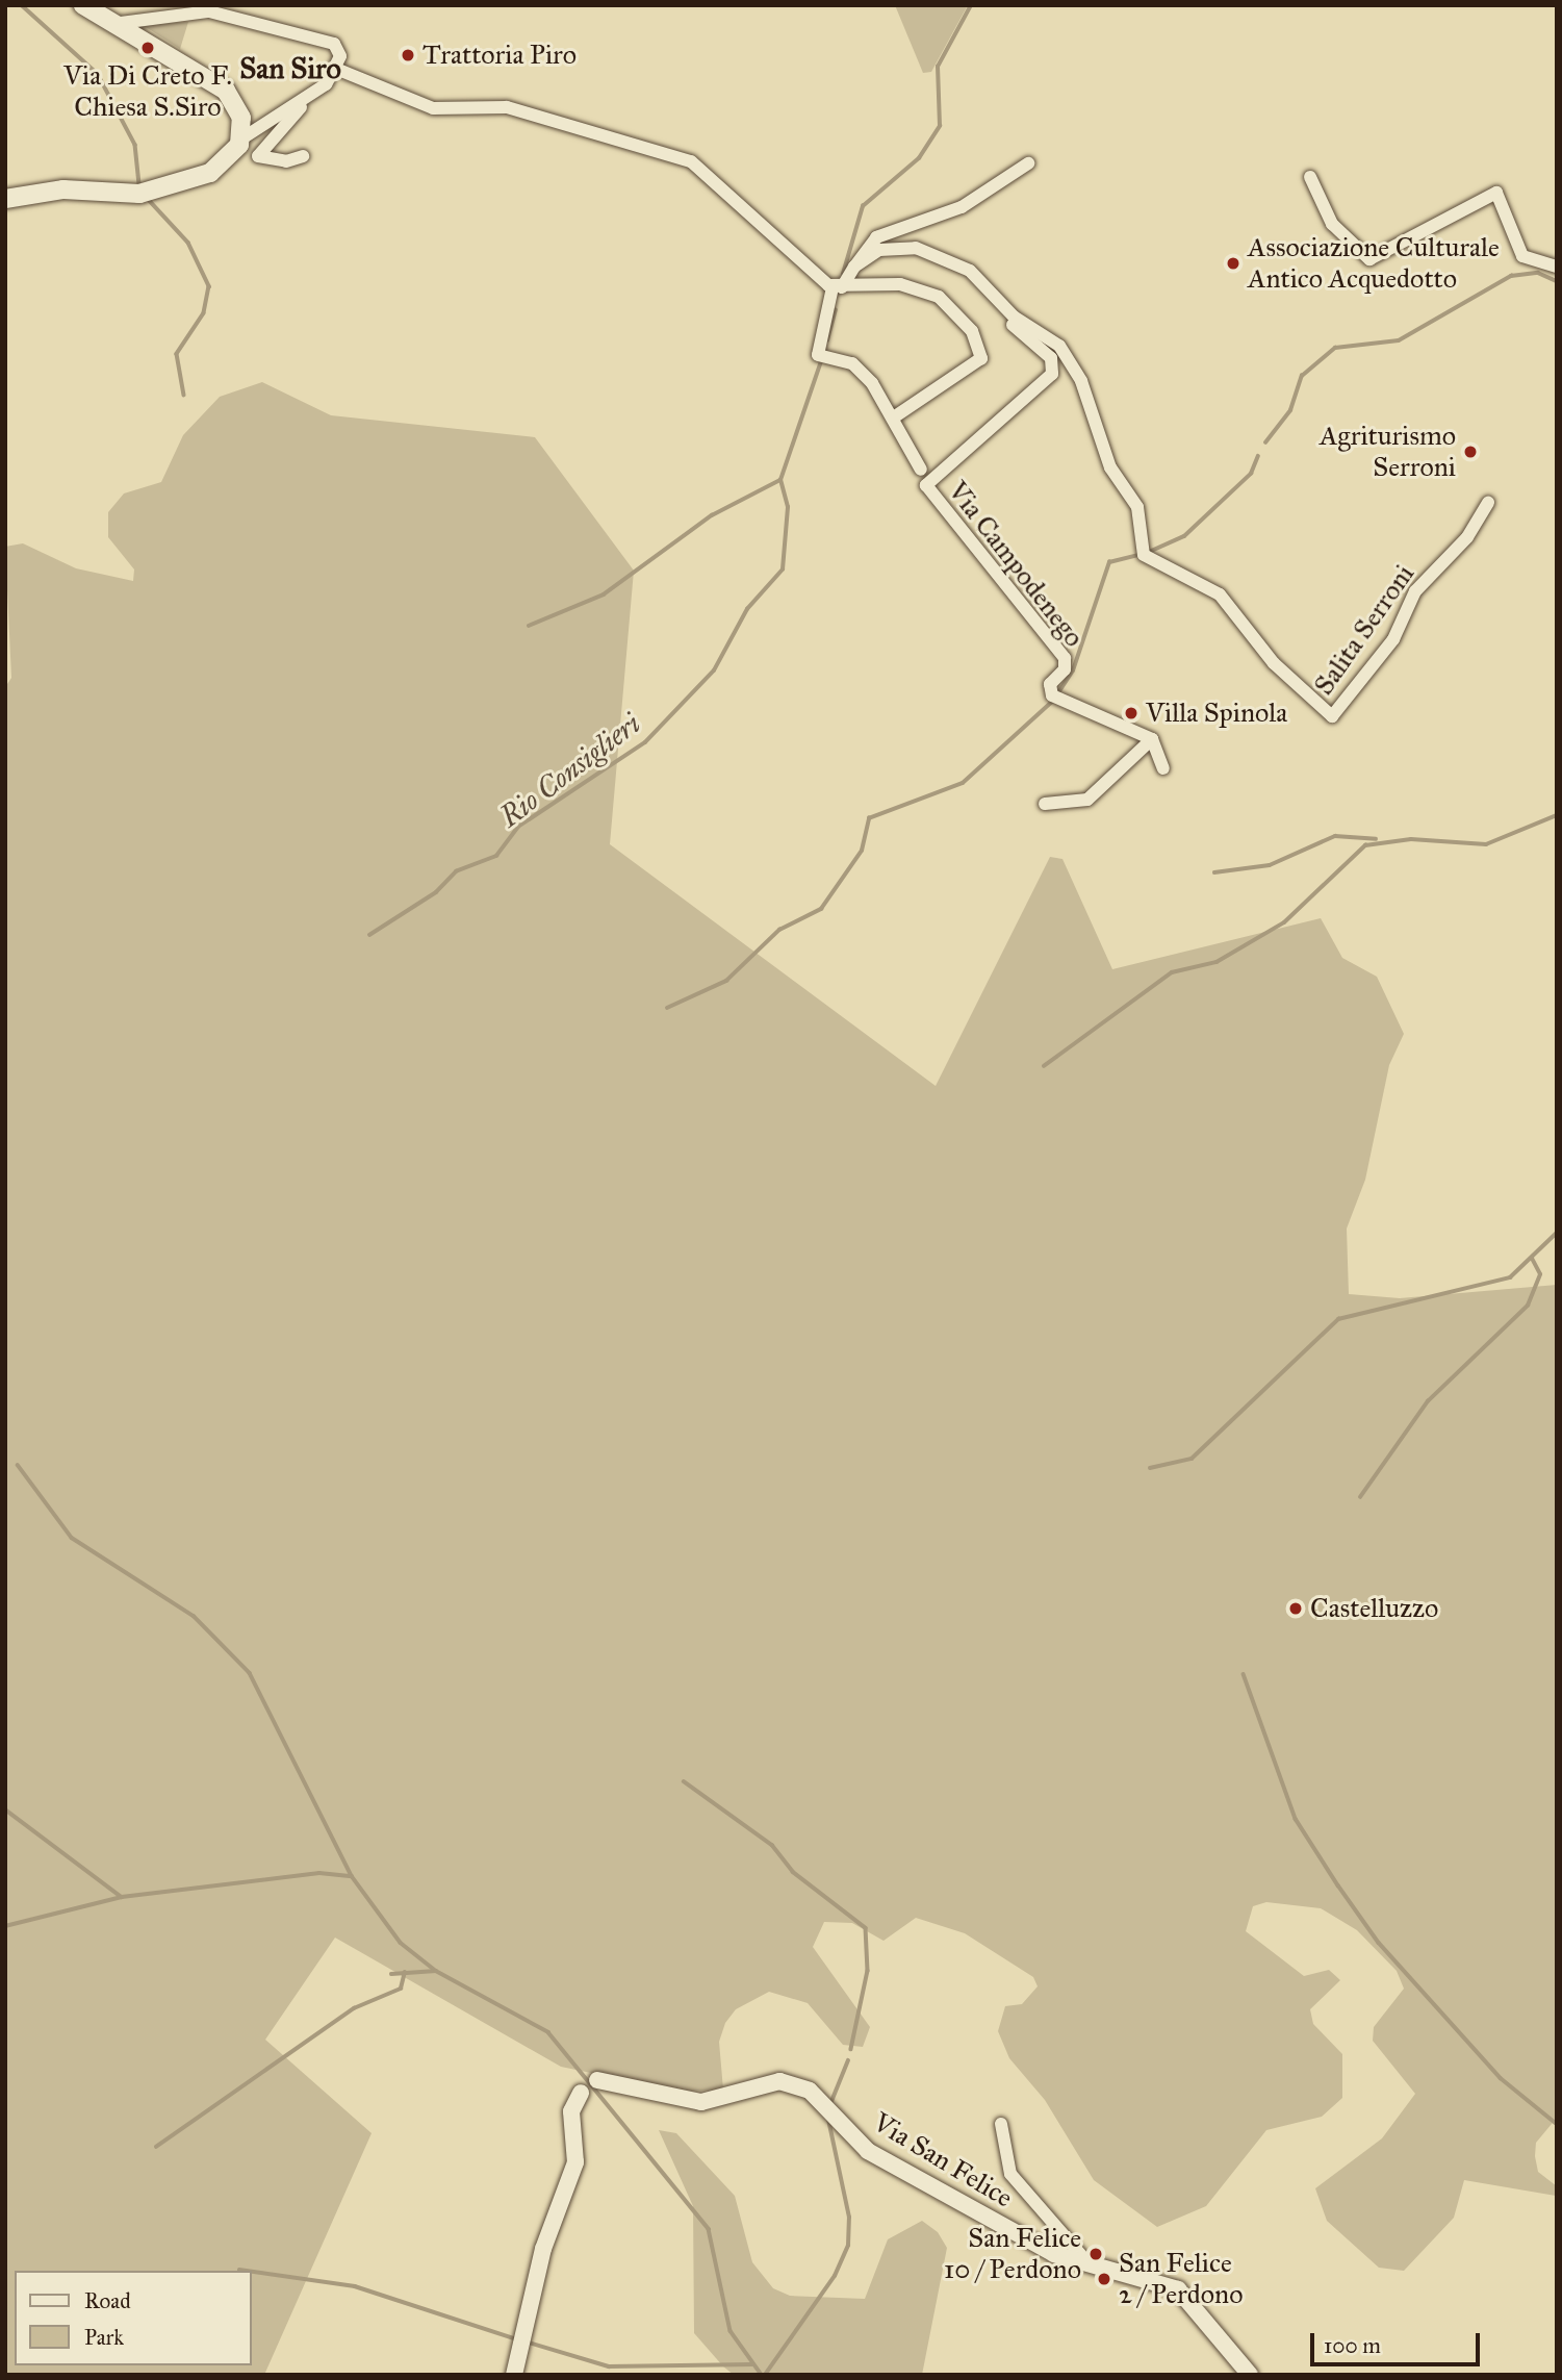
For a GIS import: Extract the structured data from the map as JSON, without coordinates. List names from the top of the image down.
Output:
{
  "streets": {
    "street": ["Via Campodenego", "Salita Serroni", "Via San Felice"]
  },
  "districts": ["San Siro"],
  "water": ["Rio Consiglieri"],
  "places": [
    "Via Di Creto F. Chiesa S.Siro",
    "Trattoria Piro",
    "Associazione Culturale Antico Acquedotto",
    "Agriturismo Serroni",
    "Villa Spinola",
    "Castelluzzo",
    "San Felice 10 / Perdono",
    "San Felice 2 / Perdono"
  ],
  "legend": ["Road", "Park"],
  "scale_bar": "100 m"
}
